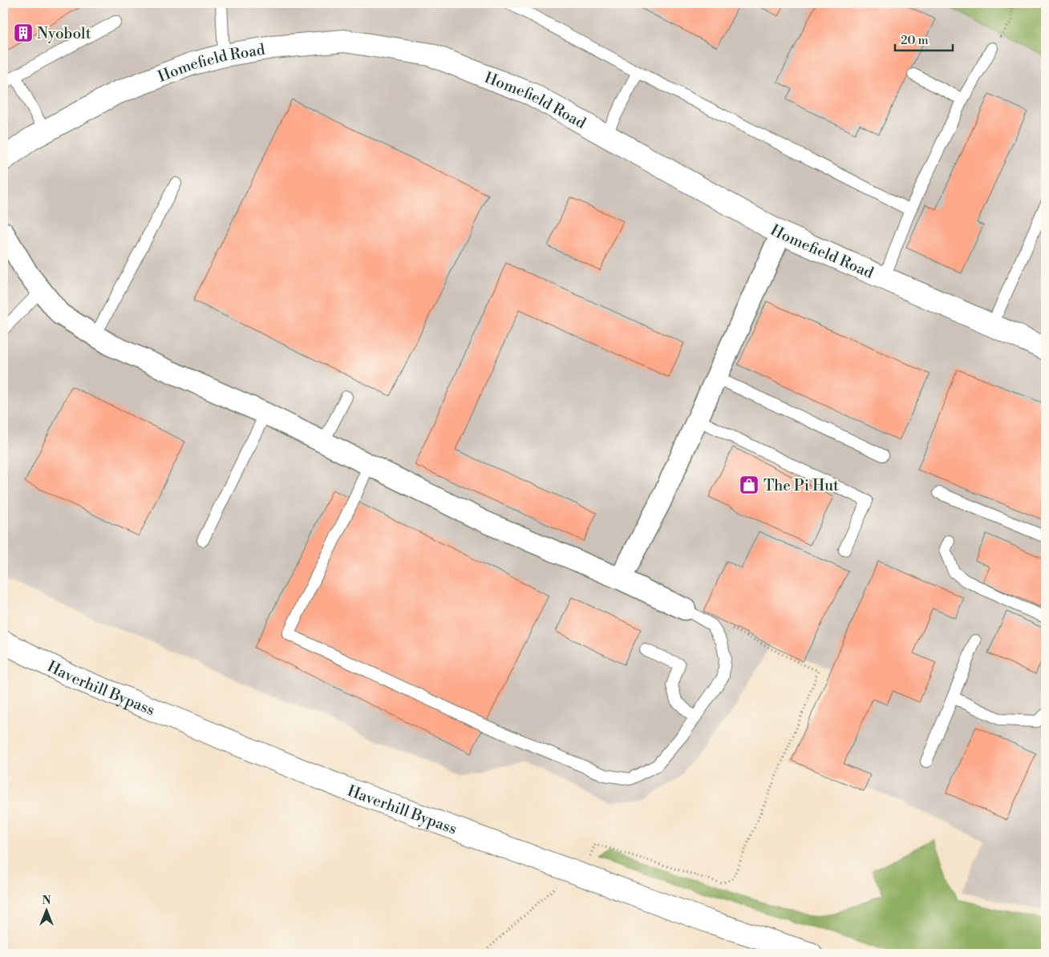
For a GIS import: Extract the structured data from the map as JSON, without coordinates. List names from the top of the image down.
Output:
{
  "streets": {
    "street": ["Homefield Road", "Haverhill Bypass"]
  },
  "places": {
    "building": ["Nyobolt"],
    "shop": ["The Pi Hut"]
  },
  "scale_bar": "20 m",
  "north": "top"
}
